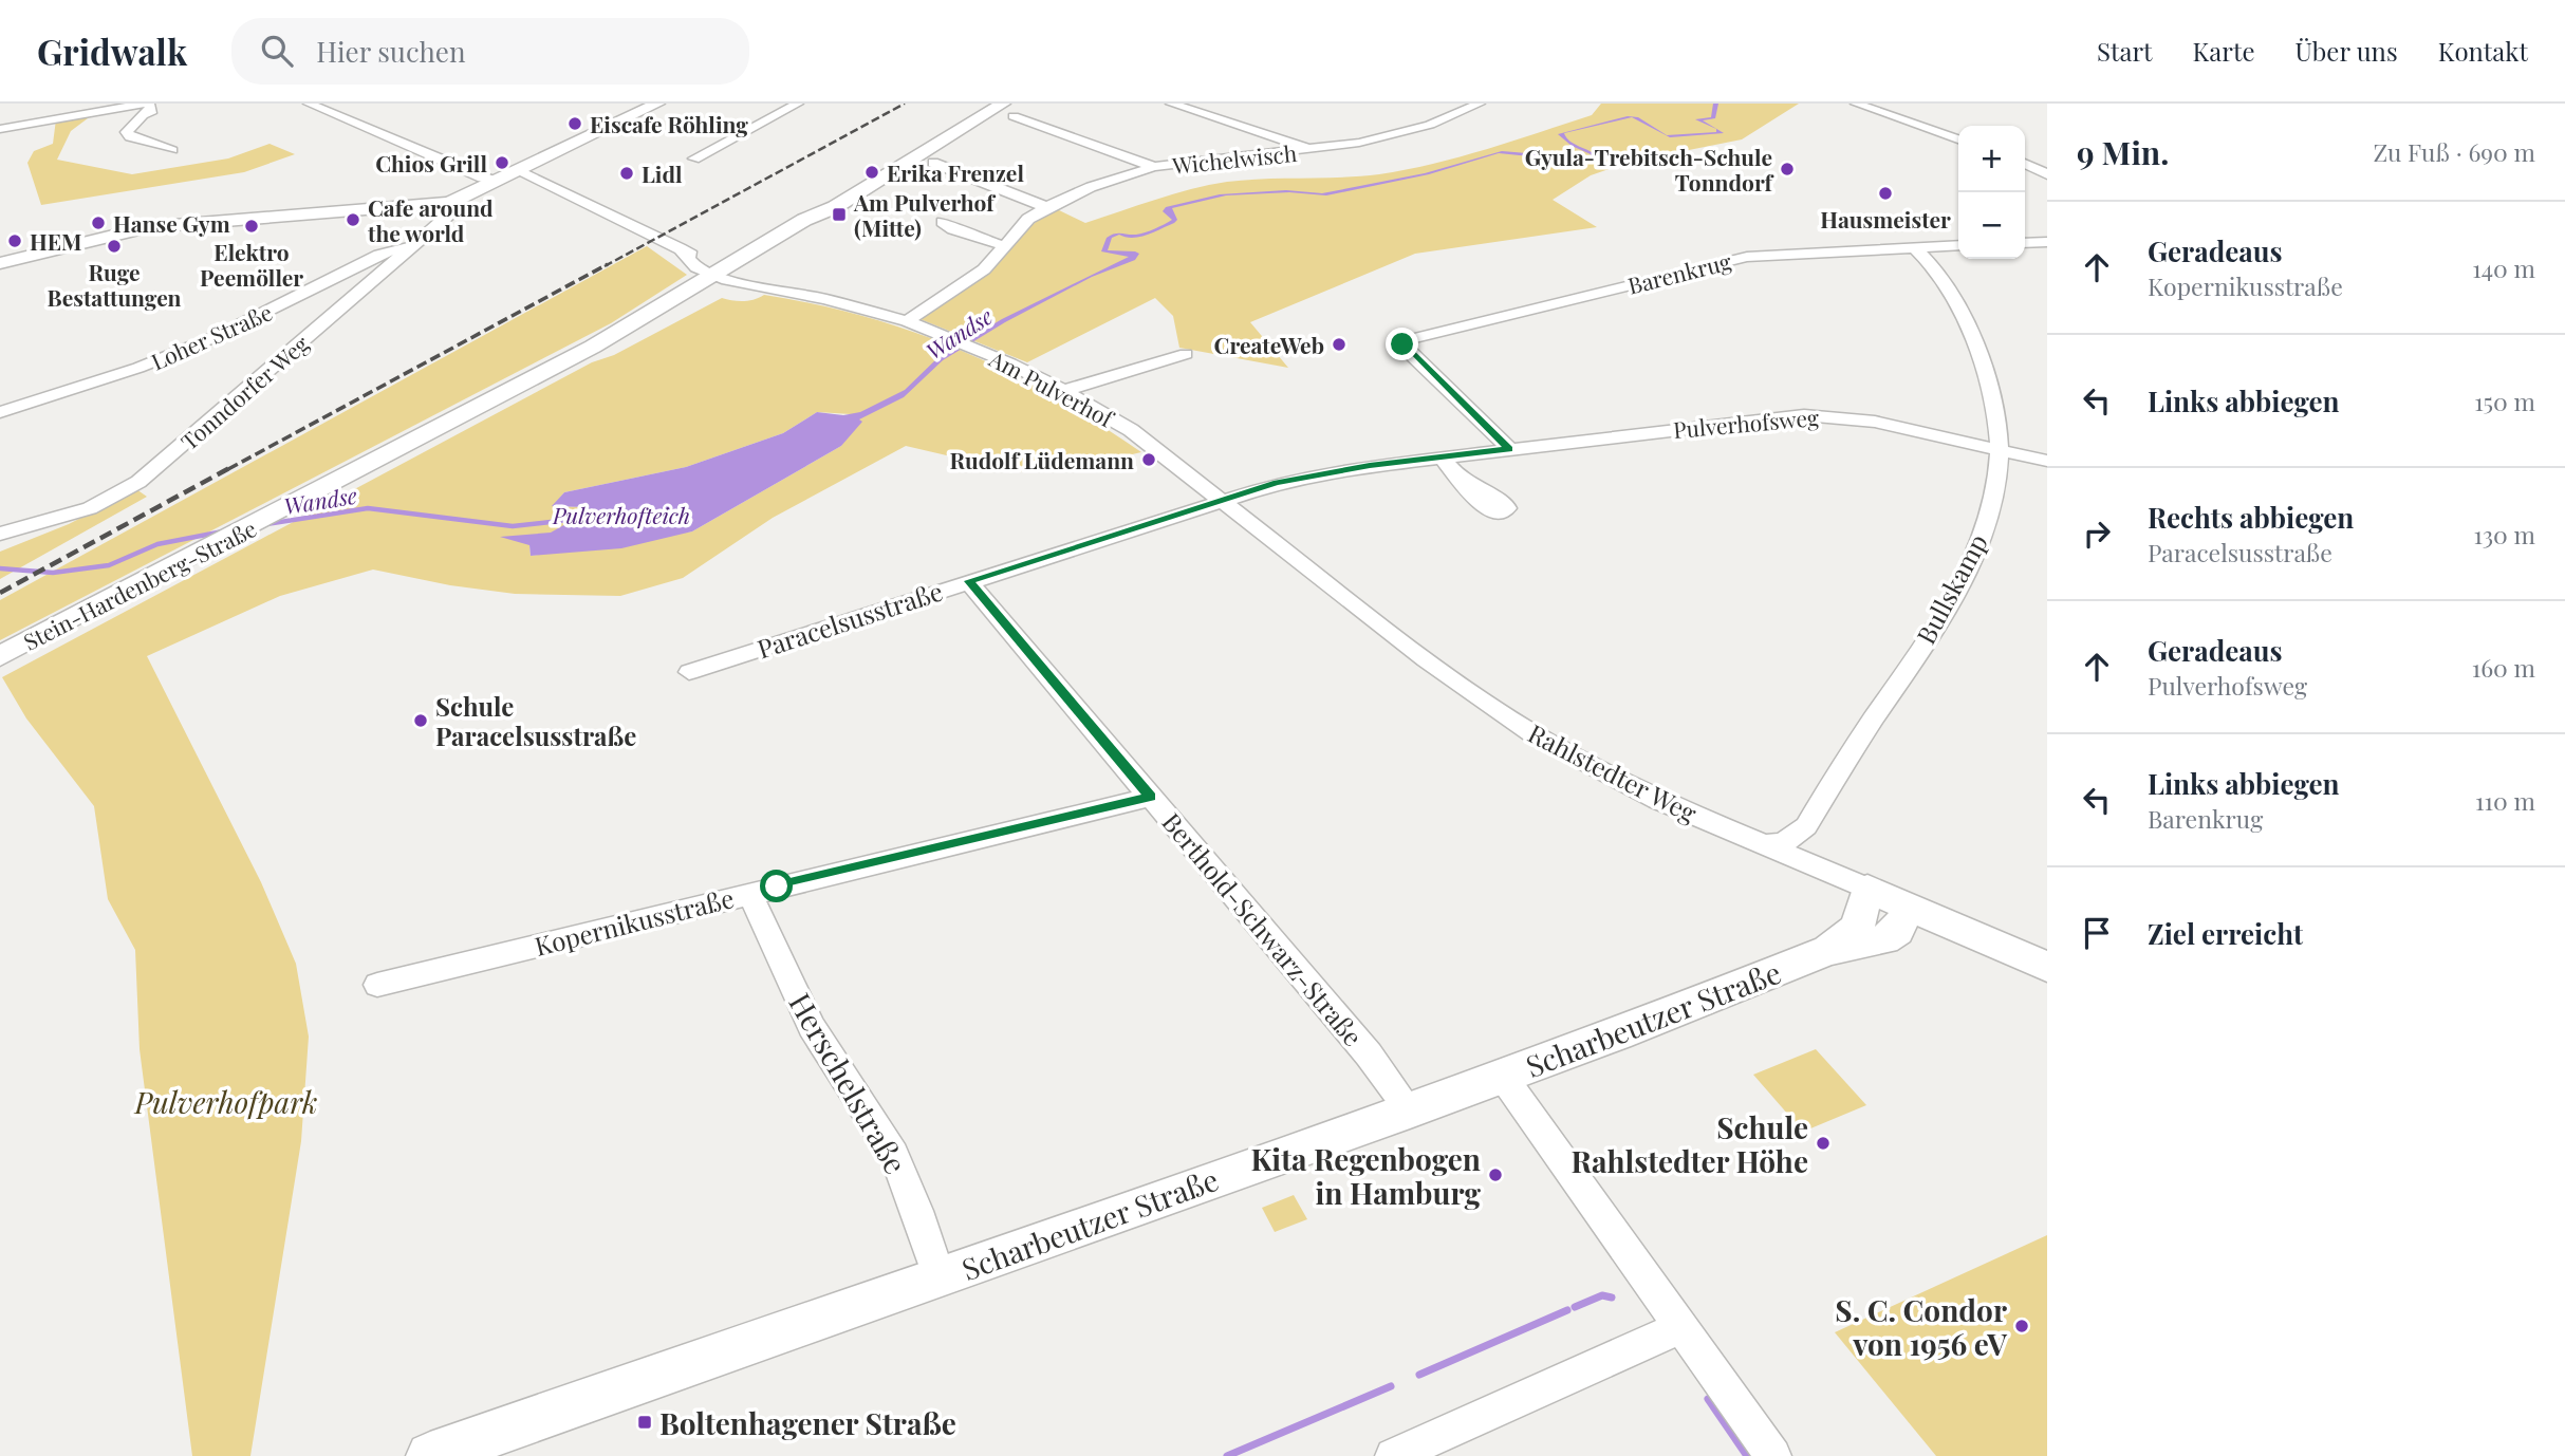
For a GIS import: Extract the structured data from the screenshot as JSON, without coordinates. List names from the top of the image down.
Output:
{
  "streets": {
    "main road": ["Stein-Hardenberg-Straße", "Rahlstedter Weg", "Scharbeutzer Straße"],
    "street": [
      "Wichelwisch",
      "Barenkrug",
      "Loher Straße",
      "Am Pulverhof",
      "Tonndorfer Weg",
      "Pulverhofsweg",
      "Bullskamp",
      "Paracelsusstraße",
      "Kopernikusstraße",
      "Berthold-Schwarz-Straße",
      "Herschelstraße"
    ]
  },
  "crossings": [
    ["Wichelwisch", "Am Pulverhof"],
    ["Barenkrug", "Pulverhofsweg"],
    ["Barenkrug", "Bullskamp"],
    ["Loher Straße", "Tonndorfer Weg"],
    ["Am Pulverhof", "Pulverhofsweg"],
    ["Am Pulverhof", "Stein-Hardenberg-Straße"],
    ["Am Pulverhof", "Paracelsusstraße"],
    ["Am Pulverhof", "Rahlstedter Weg"],
    ["Pulverhofsweg", "Bullskamp"],
    ["Pulverhofsweg", "Paracelsusstraße"],
    ["Pulverhofsweg", "Rahlstedter Weg"],
    ["Bullskamp", "Rahlstedter Weg"],
    ["Paracelsusstraße", "Rahlstedter Weg"],
    ["Paracelsusstraße", "Berthold-Schwarz-Straße"],
    ["Rahlstedter Weg", "Scharbeutzer Straße"],
    ["Kopernikusstraße", "Berthold-Schwarz-Straße"],
    ["Kopernikusstraße", "Herschelstraße"],
    ["Berthold-Schwarz-Straße", "Scharbeutzer Straße"],
    ["Scharbeutzer Straße", "Herschelstraße"]
  ],
  "water": ["Wandse", "Pulverhofteich"],
  "parks": ["Pulverhofpark"],
  "places": {
    "other": [
      "Eiscafe Röhling",
      "Chios Grill",
      "Gyula-Trebitsch-Schule Tonndorf",
      "Erika Frenzel",
      "Lidl",
      "Hausmeister",
      "Cafe around the world",
      "Hanse Gym",
      "Elektro Peemöller",
      "HEM",
      "Ruge Bestattungen",
      "CreateWeb",
      "Rudolf Lüdemann",
      "Schule Paracelsusstraße",
      "Schule Rahlstedter Höhe",
      "Kita Regenbogen in Hamburg",
      "S. C. Condor von 1956 eV"
    ],
    "transit": ["Am Pulverhof (Mitte)", "Boltenhagener Straße"]
  },
  "page": {
    "header": "Gridwalk",
    "search": "Hier suchen",
    "nav": [
      "Start",
      "Karte",
      "Über uns",
      "Kontakt"
    ],
    "heading": ["9 Min.", "Zu Fuß · 690 m"],
    "map_buttons": ["+", "−"],
    "list": [
      ["Geradeaus", "Kopernikusstraße", "140 m"],
      ["Links abbiegen", "150 m"],
      ["Rechts abbiegen", "Paracelsusstraße", "130 m"],
      ["Geradeaus", "Pulverhofsweg", "160 m"],
      ["Links abbiegen", "Barenkrug", "110 m"],
      "Ziel erreicht"
    ]
  }
}
